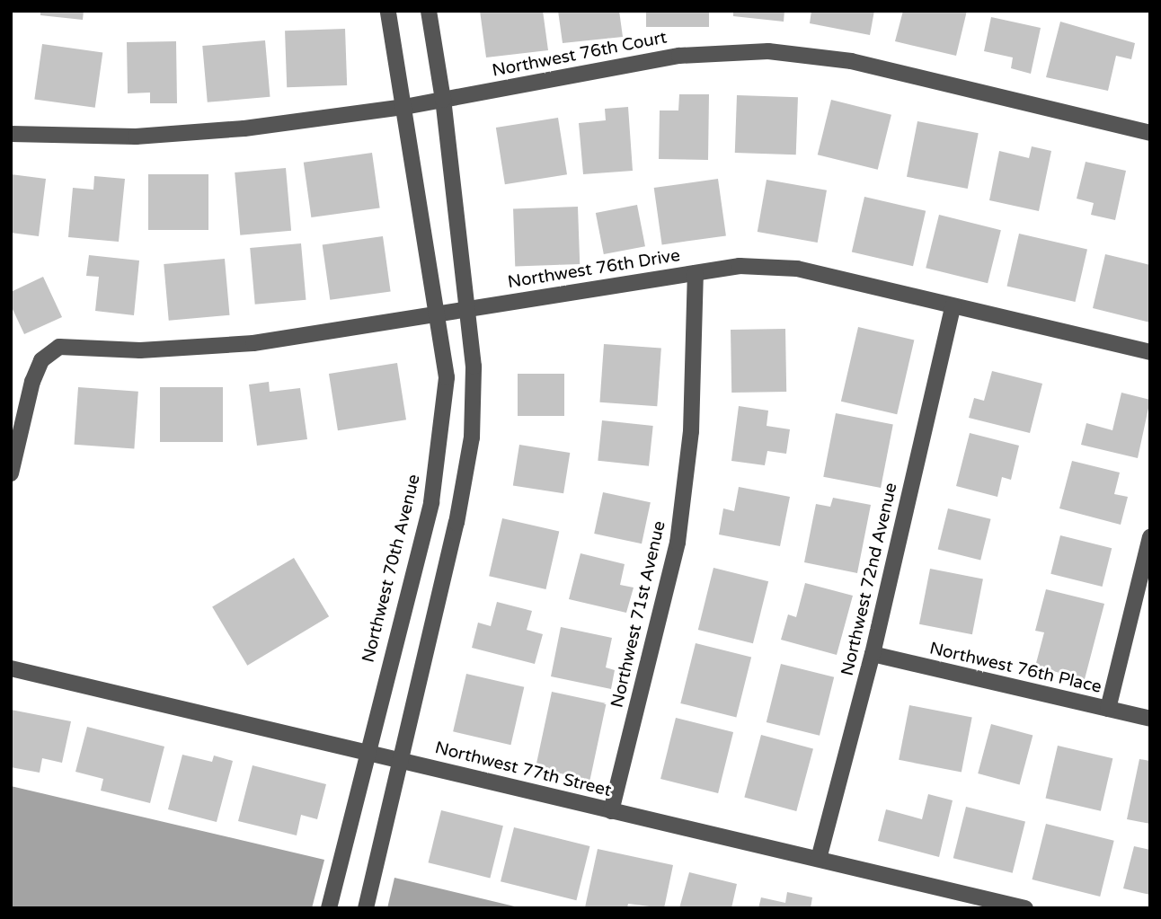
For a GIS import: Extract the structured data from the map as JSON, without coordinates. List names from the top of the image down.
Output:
{
  "streets": {
    "street": [
      "Northwest 76th Court",
      "Northwest 76th Drive",
      "Northwest 70th Avenue",
      "Northwest 72nd Avenue",
      "Northwest 71st Avenue",
      "Northwest 76th Place",
      "Northwest 77th Street"
    ]
  },
  "crossings": [
    ["Northwest 76th Court", "Northwest 70th Avenue"],
    ["Northwest 76th Drive", "Northwest 70th Avenue"],
    ["Northwest 76th Drive", "Northwest 72nd Avenue"],
    ["Northwest 76th Drive", "Northwest 71st Avenue"],
    ["Northwest 70th Avenue", "Northwest 77th Street"],
    ["Northwest 72nd Avenue", "Northwest 76th Place"],
    ["Northwest 72nd Avenue", "Northwest 77th Street"],
    ["Northwest 71st Avenue", "Northwest 77th Street"]
  ]
}
